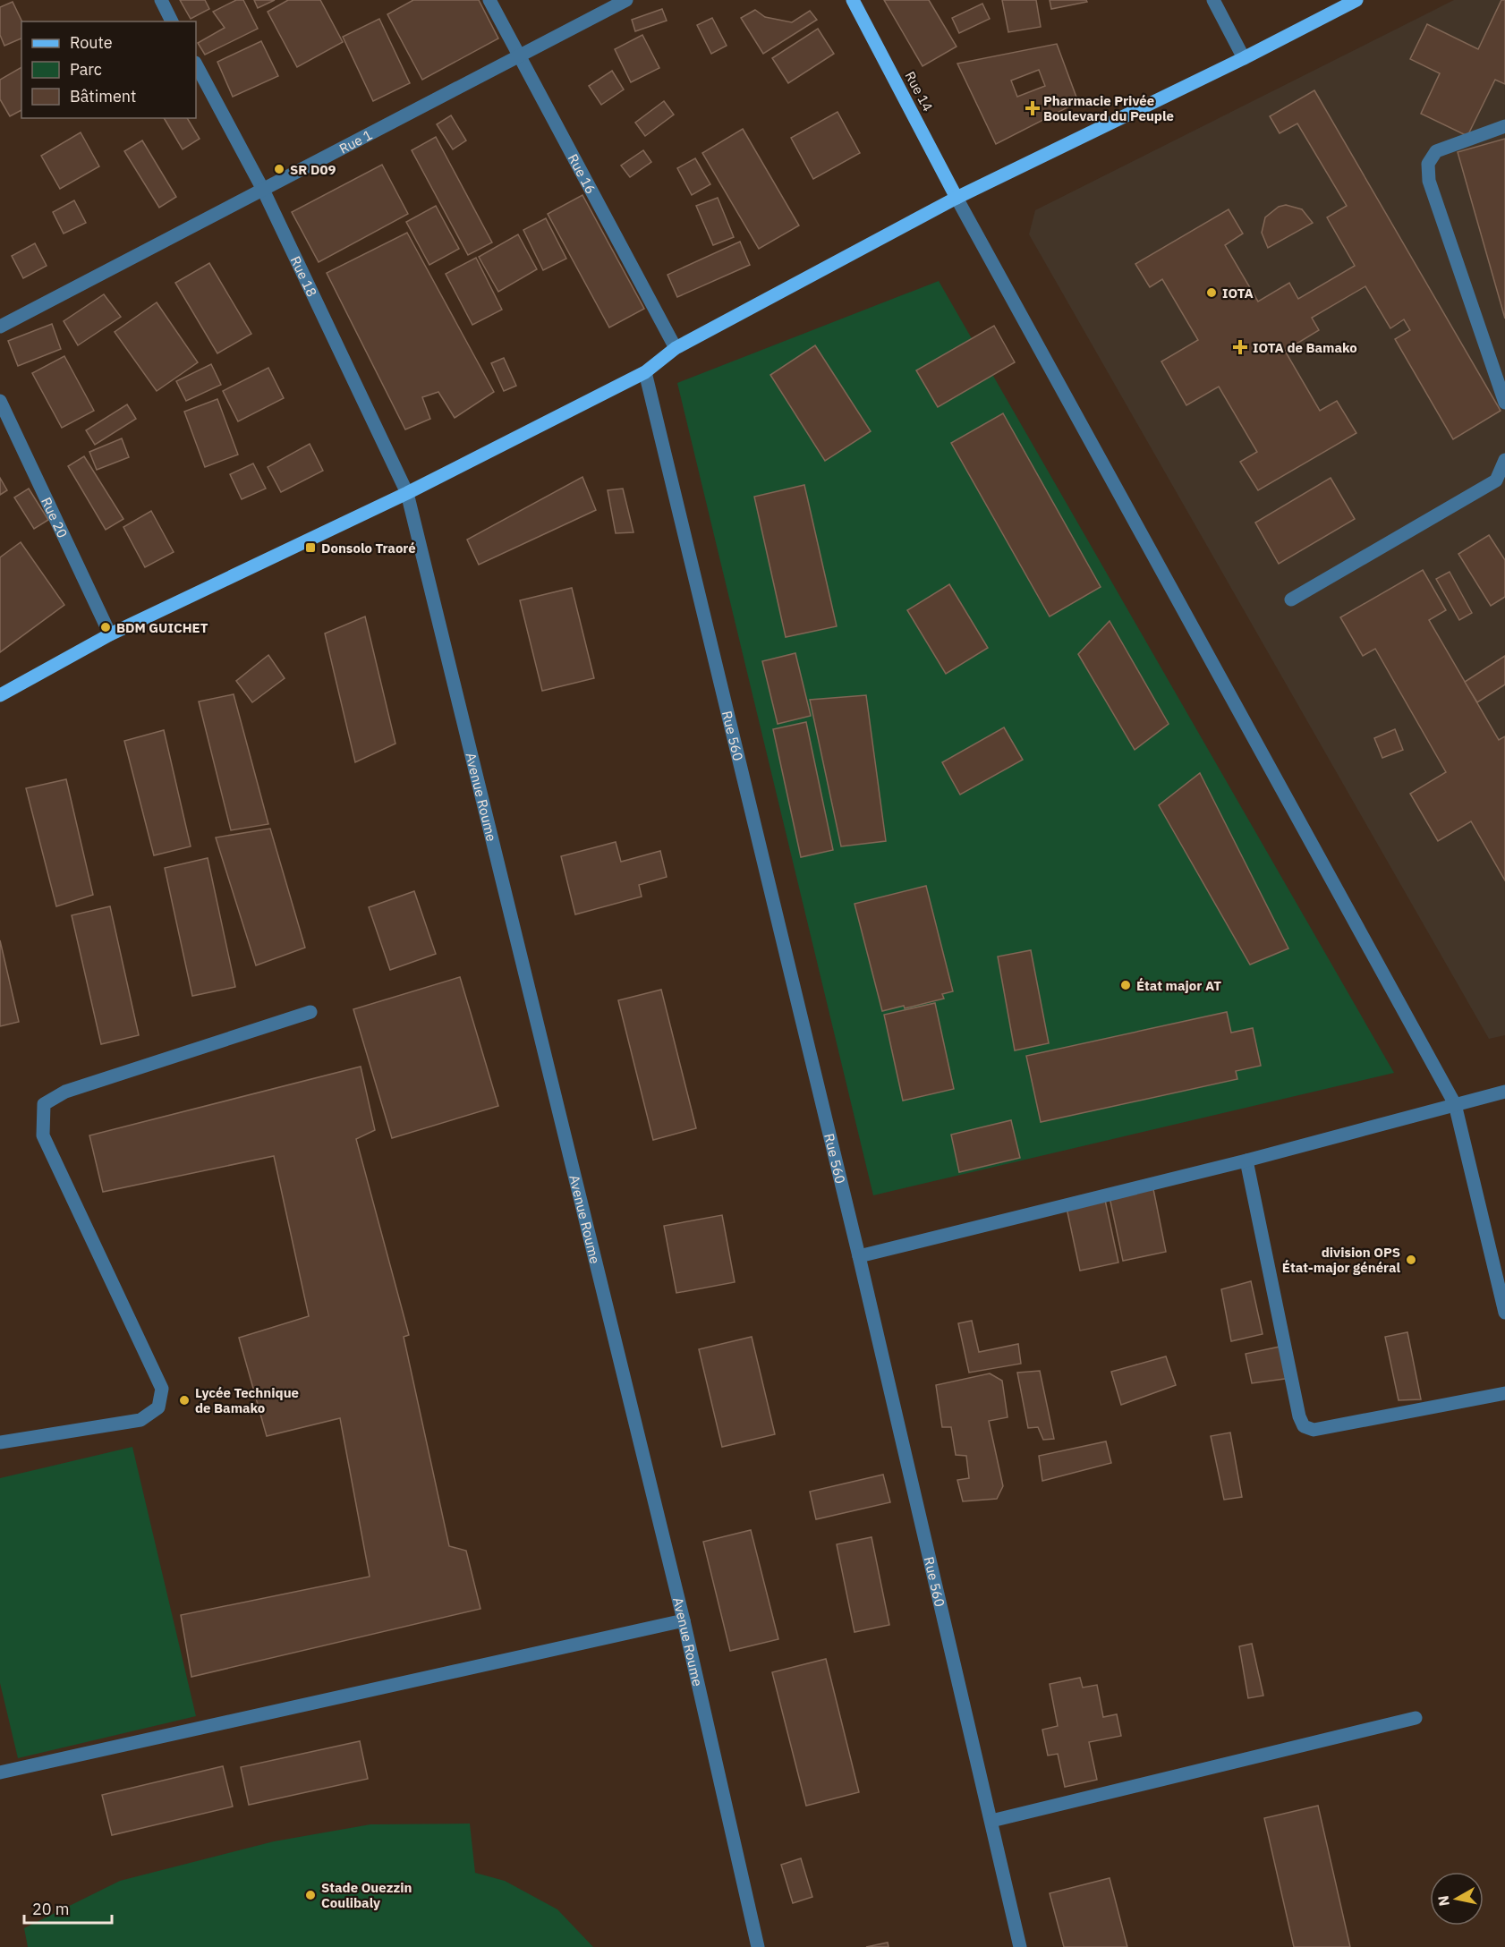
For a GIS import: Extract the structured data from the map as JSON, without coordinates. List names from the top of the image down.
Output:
{
  "streets": {
    "main road": ["Rue 14"],
    "street": [
      "Rue 1",
      "Rue 16",
      "Rue 18",
      "Rue 20",
      "Rue 560",
      "Avenue Roume"
    ]
  },
  "crossings": [
    ["Rue 1", "Rue 16"],
    ["Rue 1", "Rue 18"],
    ["Rue 18", "Avenue Roume"]
  ],
  "places": {
    "health": ["Pharmacie Privée Boulevard du Peuple", "IOTA de Bamako"],
    "other": [
      "SR D09",
      "IOTA",
      "BDM GUICHET",
      "État major AT",
      "division OPS État-major général",
      "Lycée Technique de Bamako",
      "Stade Ouezzin Coulibaly"
    ],
    "transit": ["Donsolo Traoré"]
  },
  "legend": ["Route", "Parc", "Bâtiment"],
  "scale_bar": "20 m",
  "north": "left"
}
